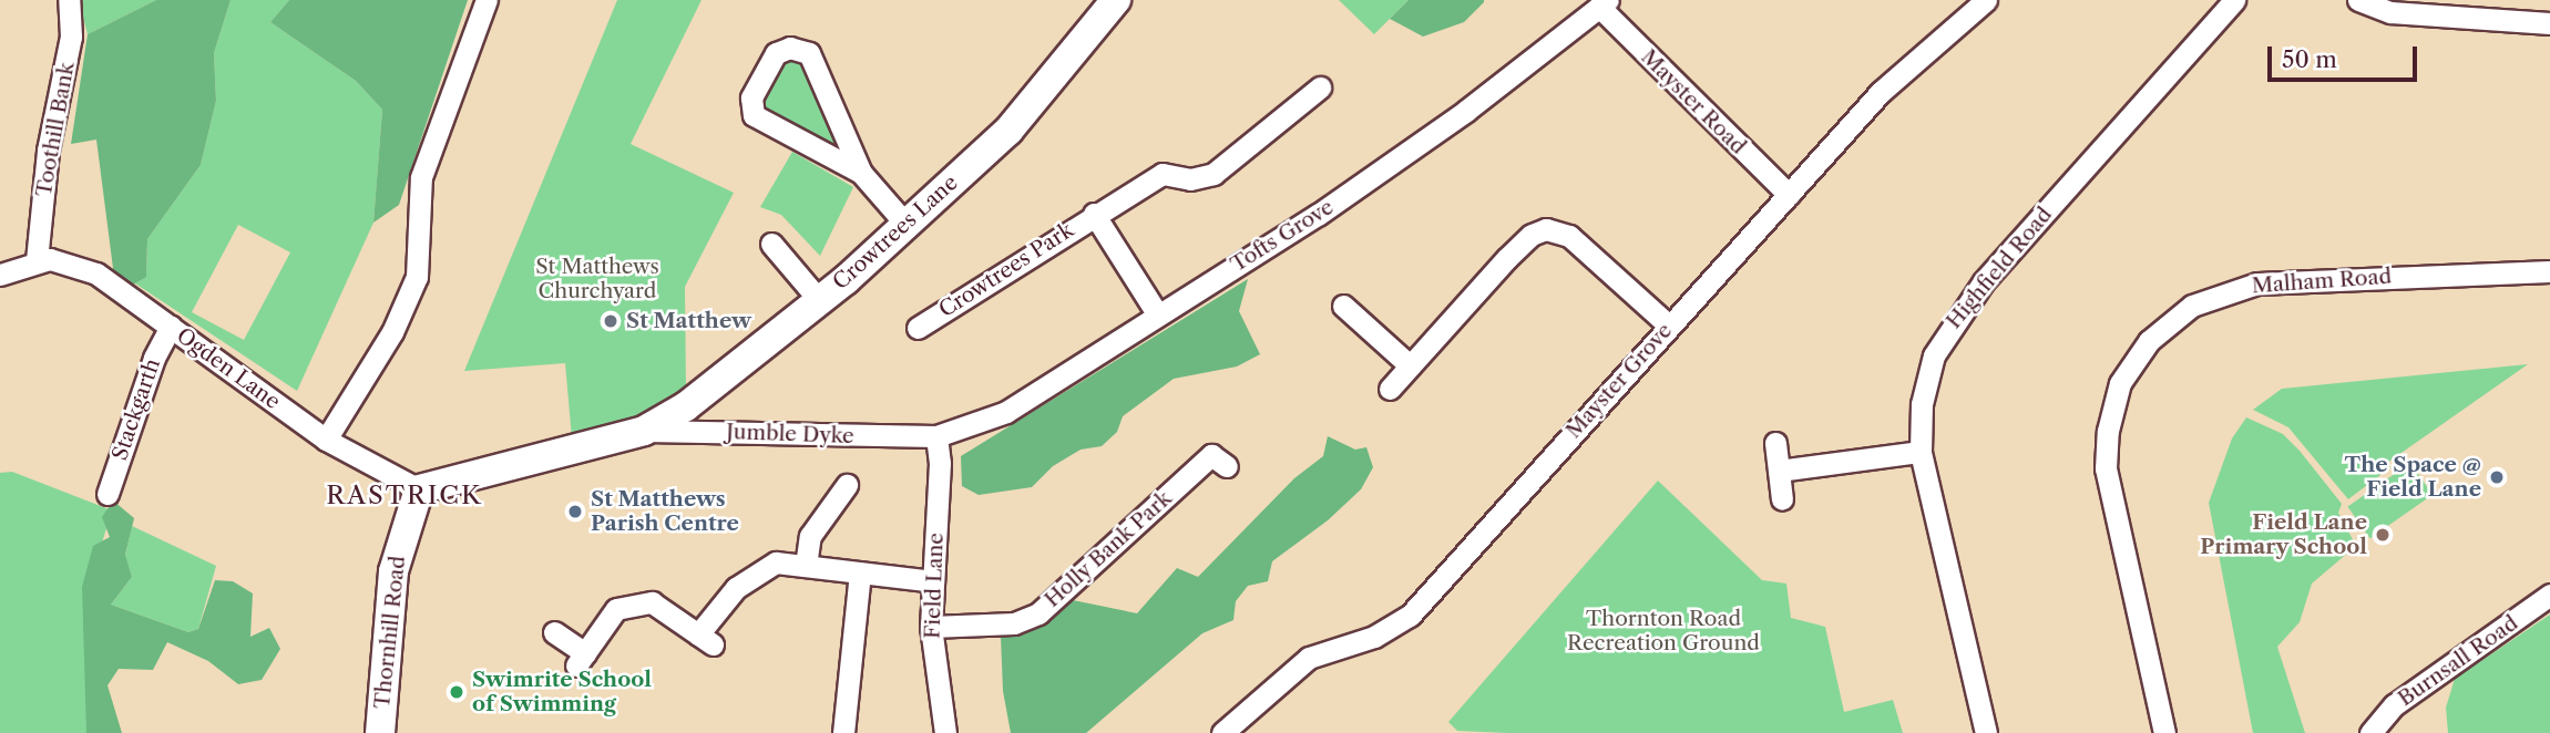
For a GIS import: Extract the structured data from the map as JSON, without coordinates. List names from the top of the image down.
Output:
{
  "streets": {
    "main road": ["Crowtrees Lane", "Thornhill Road"],
    "street": [
      "Mayster Road",
      "Toothill Bank",
      "Tofts Grove",
      "Highfield Road",
      "Crowtrees Park",
      "Malham Road",
      "Ogden Lane",
      "Mayster Grove",
      "Stackgarth",
      "Jumble Dyke",
      "Holly Bank Park",
      "Field Lane",
      "Burnsall Road"
    ]
  },
  "crossings": [
    ["Mayster Road", "Tofts Grove"],
    ["Mayster Road", "Mayster Grove"],
    ["Toothill Bank", "Ogden Lane"],
    ["Crowtrees Lane", "Ogden Lane"],
    ["Crowtrees Lane", "Jumble Dyke"],
    ["Crowtrees Lane", "Thornhill Road"],
    ["Tofts Grove", "Crowtrees Park"],
    ["Tofts Grove", "Jumble Dyke"],
    ["Tofts Grove", "Field Lane"],
    ["Ogden Lane", "Stackgarth"],
    ["Ogden Lane", "Thornhill Road"],
    ["Jumble Dyke", "Field Lane"],
    ["Holly Bank Park", "Field Lane"]
  ],
  "districts": ["RASTRICK"],
  "parks": ["St Matthews Churchyard", "Thornton Road Recreation Ground"],
  "places": [
    "St Matthew",
    "The Space @ Field Lane",
    "St Matthews Parish Centre",
    "Field Lane Primary School",
    "Swimrite School of Swimming"
  ],
  "scale_bar": "50 m"
}
